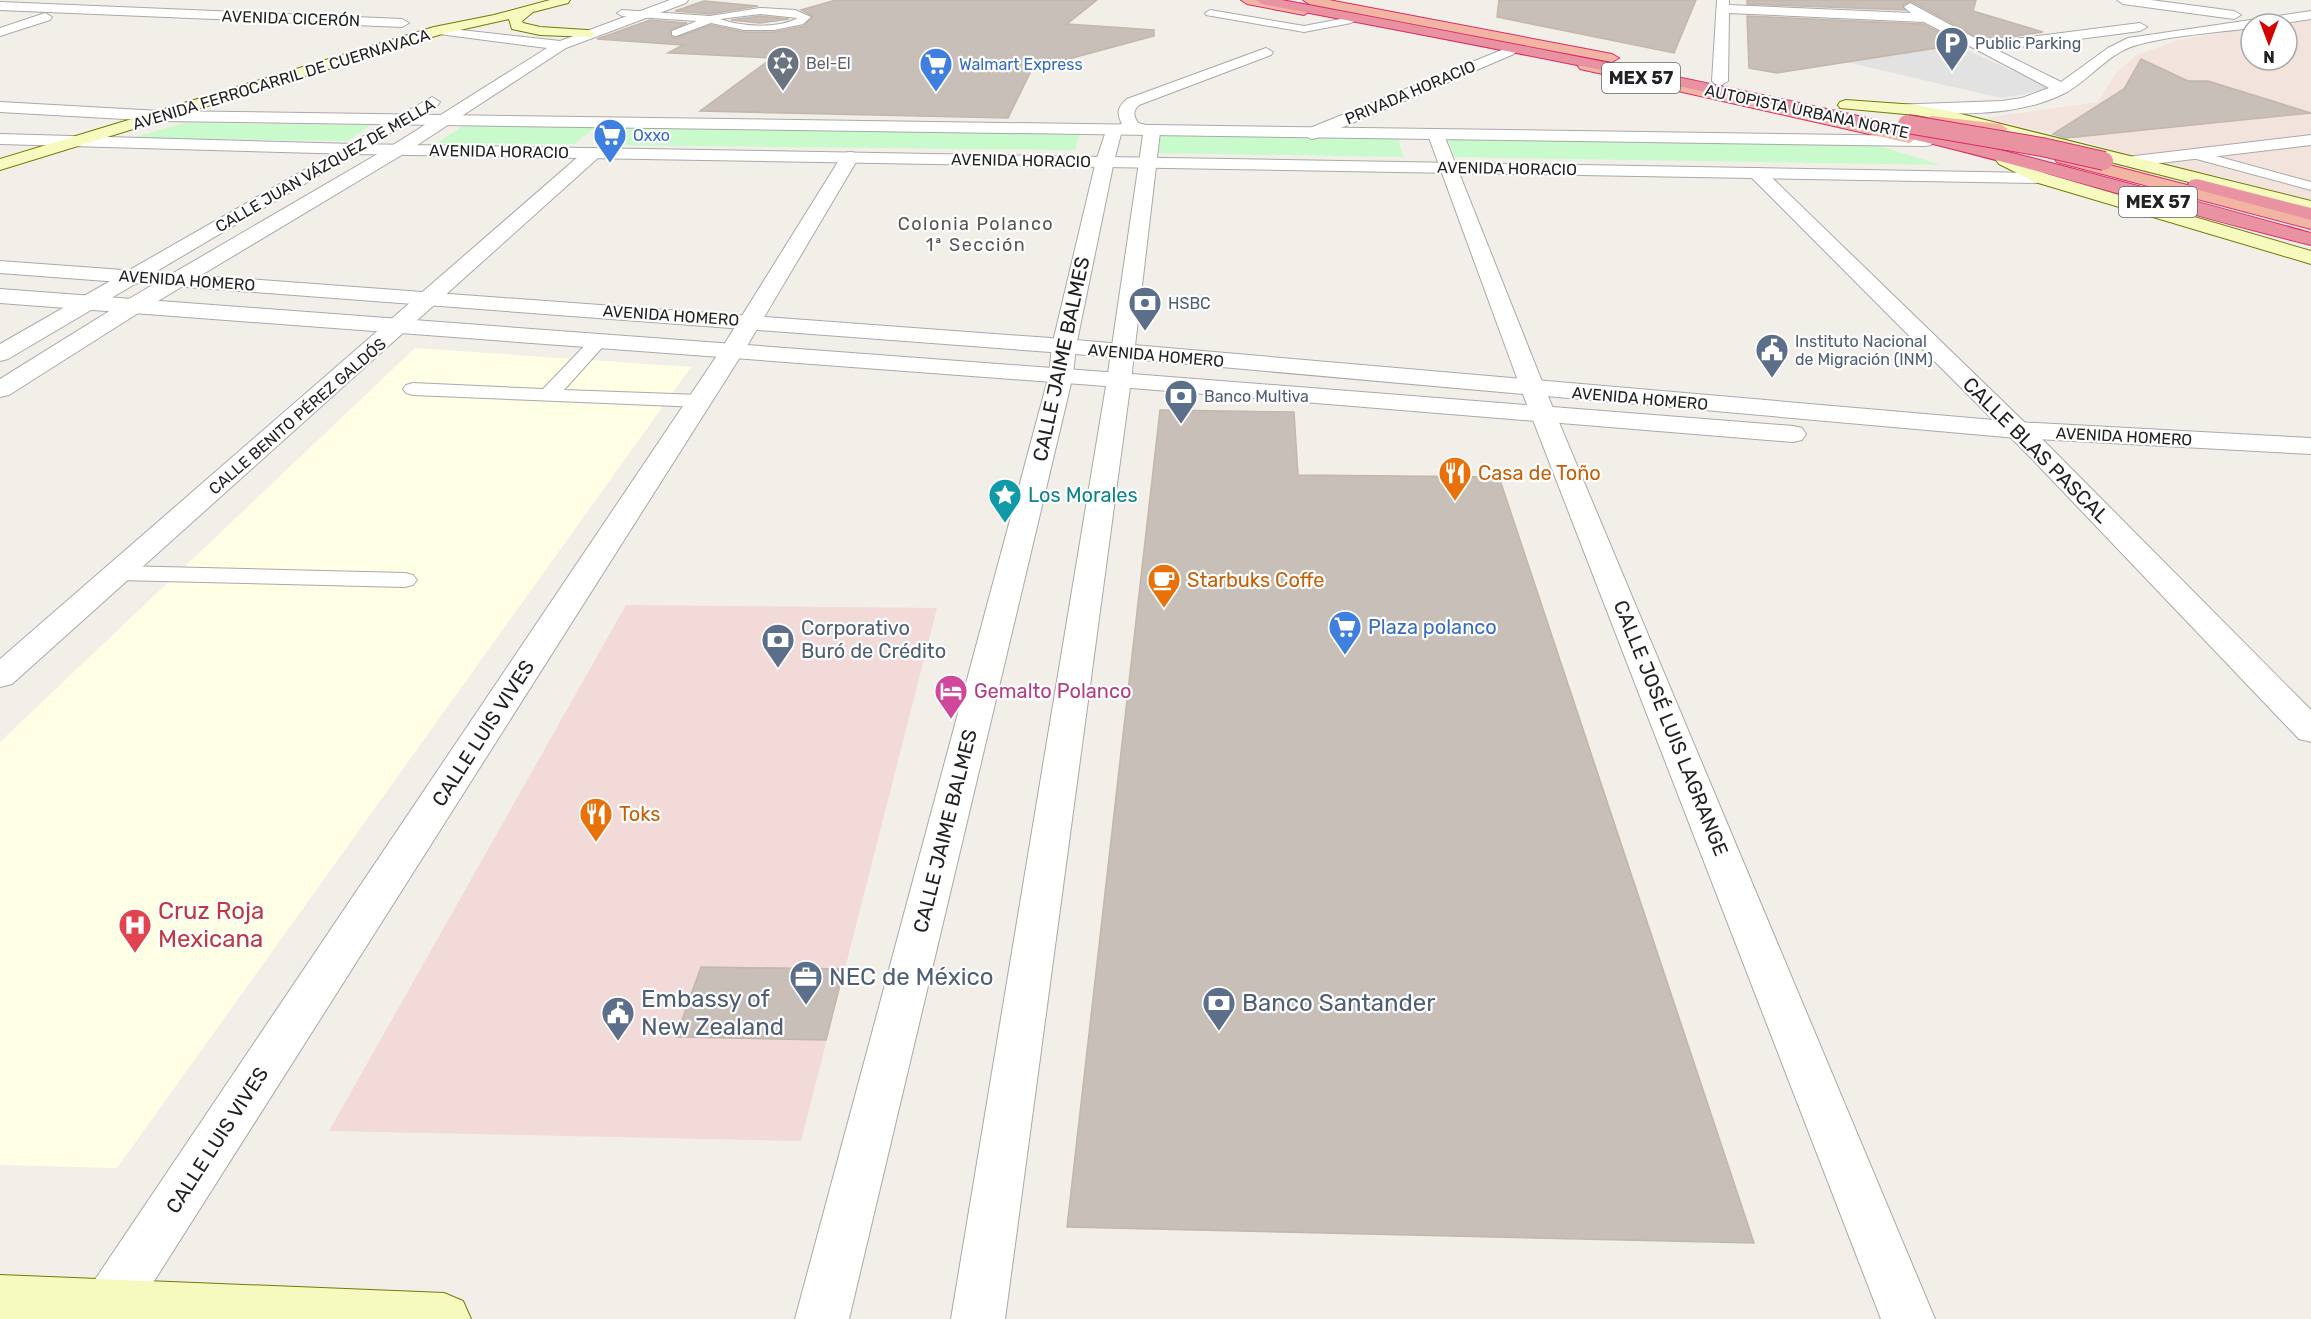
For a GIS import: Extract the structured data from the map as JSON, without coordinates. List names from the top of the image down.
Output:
{
  "streets": {
    "highway": ["MEX 57", "AUTOPISTA URBANA NORTE"],
    "main road": ["AVENIDA FERROCARRIL DE CUERNAVACA"],
    "street": [
      "AVENIDA CICERÓN",
      "PRIVADA HORACIO",
      "AVENIDA HORACIO",
      "CALLE JUAN VÁZQUEZ DE MELLA",
      "AVENIDA HOMERO",
      "CALLE JAIME BALMES",
      "CALLE BENITO PÉREZ GALDÓS",
      "CALLE BLAS PASCAL",
      "CALLE JOSÉ LUIS LAGRANGE",
      "CALLE LUIS VIVES"
    ]
  },
  "crossings": [
    ["AVENIDA CICERÓN", "AVENIDA FERROCARRIL DE CUERNAVACA"],
    ["MEX 57", "PRIVADA HORACIO"],
    ["MEX 57", "AVENIDA HORACIO"],
    ["AVENIDA FERROCARRIL DE CUERNAVACA", "AVENIDA HORACIO"],
    ["PRIVADA HORACIO", "AVENIDA HORACIO"],
    ["AVENIDA HORACIO", "CALLE JUAN VÁZQUEZ DE MELLA"],
    ["AVENIDA HORACIO", "CALLE JAIME BALMES"],
    ["AVENIDA HORACIO", "CALLE BENITO PÉREZ GALDÓS"],
    ["AVENIDA HORACIO", "CALLE BLAS PASCAL"],
    ["AVENIDA HORACIO", "CALLE JOSÉ LUIS LAGRANGE"],
    ["AVENIDA HORACIO", "CALLE LUIS VIVES"],
    ["CALLE JUAN VÁZQUEZ DE MELLA", "AVENIDA HOMERO"],
    ["AVENIDA HOMERO", "CALLE JAIME BALMES"],
    ["AVENIDA HOMERO", "CALLE BENITO PÉREZ GALDÓS"],
    ["AVENIDA HOMERO", "CALLE BLAS PASCAL"],
    ["AVENIDA HOMERO", "CALLE JOSÉ LUIS LAGRANGE"],
    ["AVENIDA HOMERO", "CALLE LUIS VIVES"]
  ],
  "districts": ["Colonia Polanco 1ª Sección"],
  "places": {
    "parking": ["Public Parking"],
    "synagogue": ["Bel-El"],
    "supermarket": ["Walmart Express", "Oxxo", "Plaza polanco"],
    "bank": [
      "HSBC",
      "Banco Multiva",
      "Corporativo Buró de Crédito",
      "Banco Santander"
    ],
    "public building": ["Instituto Nacional de Migración (INM)", "Embassy of New Zealand"],
    "restaurant": ["Casa de Toño", "Toks"],
    "place": ["Los Morales"],
    "cafe": ["Starbuks Coffe"],
    "hotel": ["Gemalto Polanco"],
    "hospital": ["Cruz Roja Mexicana"],
    "office": ["NEC de México"]
  },
  "north": "bottom"
}
